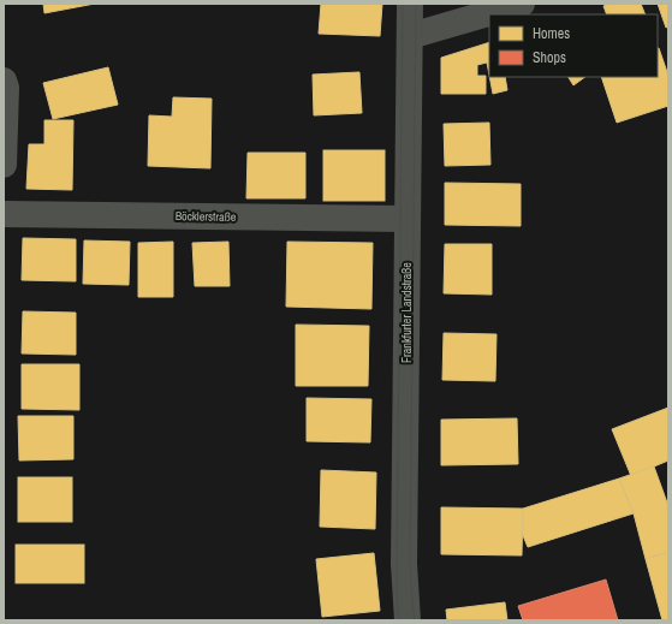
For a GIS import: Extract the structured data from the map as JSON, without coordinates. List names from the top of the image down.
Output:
{
  "streets": {
    "street": ["Böcklerstraße", "Frankfurter Landstraße"]
  },
  "crossings": [
    ["Böcklerstraße", "Frankfurter Landstraße"]
  ],
  "legend": ["Homes", "Shops"]
}
